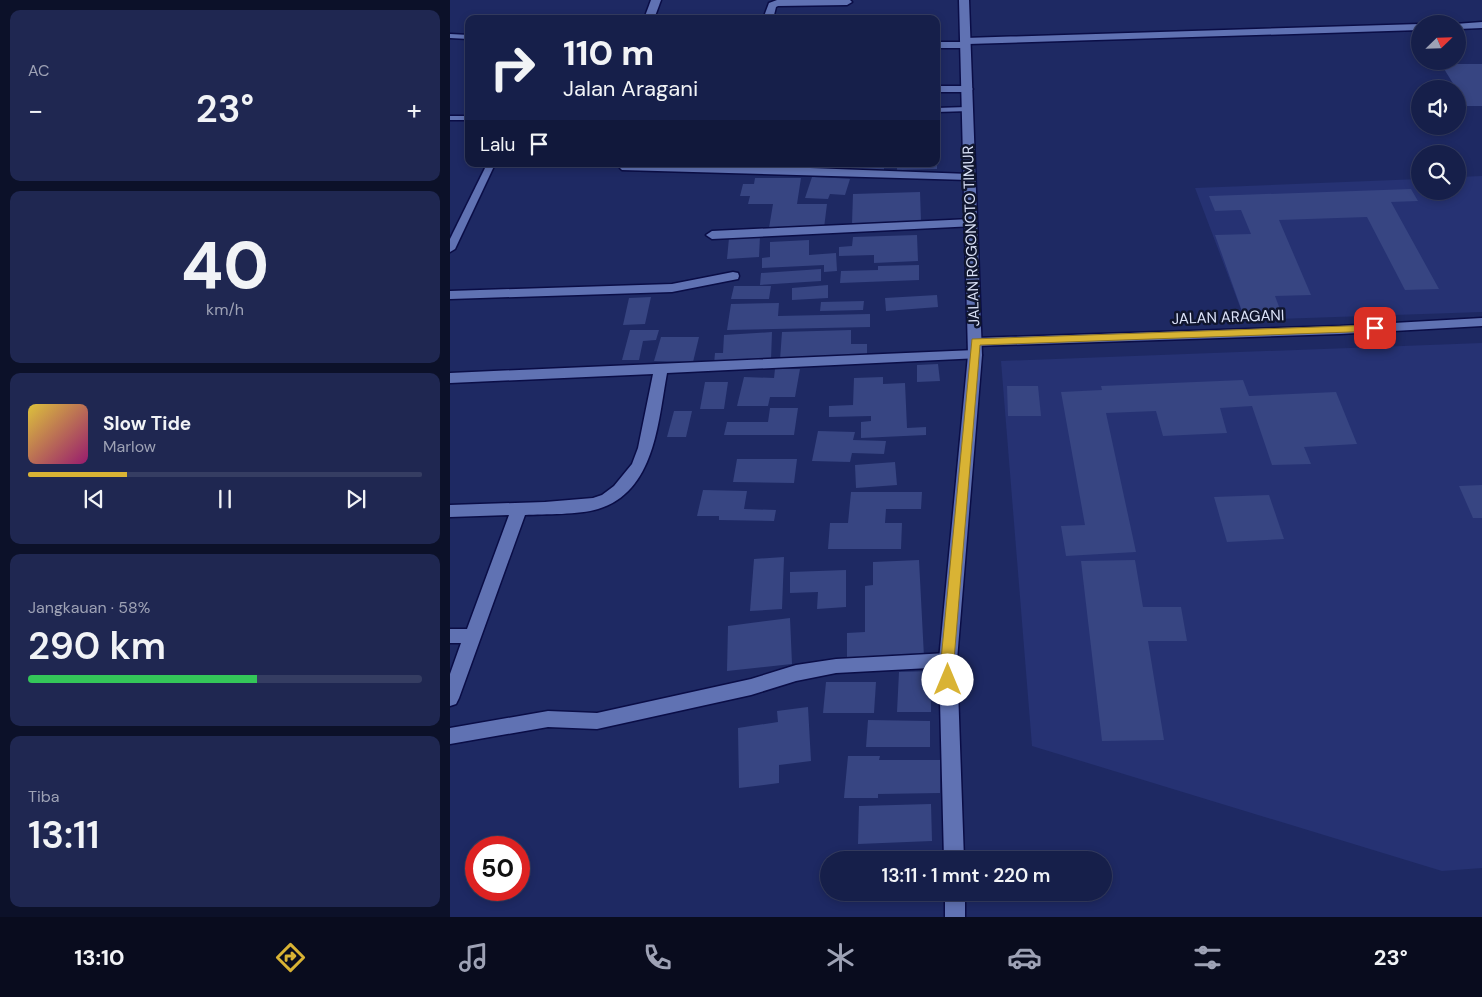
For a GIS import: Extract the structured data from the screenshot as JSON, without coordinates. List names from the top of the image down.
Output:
{
  "streets": {
    "street": ["JALAN ROGONOTO TIMUR", "JALAN ARAGANI"]
  },
  "crossings": [
    ["JALAN ROGONOTO TIMUR", "JALAN ARAGANI"]
  ],
  "north": "top right",
  "page": {
    "tile": [
      "AC",
      ["40", "km/h"],
      ["Jangkauan · 58%", "290 km"],
      ["Tiba", "13:11"]
    ],
    "turn": ["110 m", "Jalan Aragani"],
    "heat": ["−", "23°", "+"],
    "then": "Lalu",
    "song": ["Slow Tide", "Marlow"],
    "limit": "50",
    "trip": "13:11 · 1 mnt · 220 m",
    "tabs": ["13:10", "23°"]
  }
}
